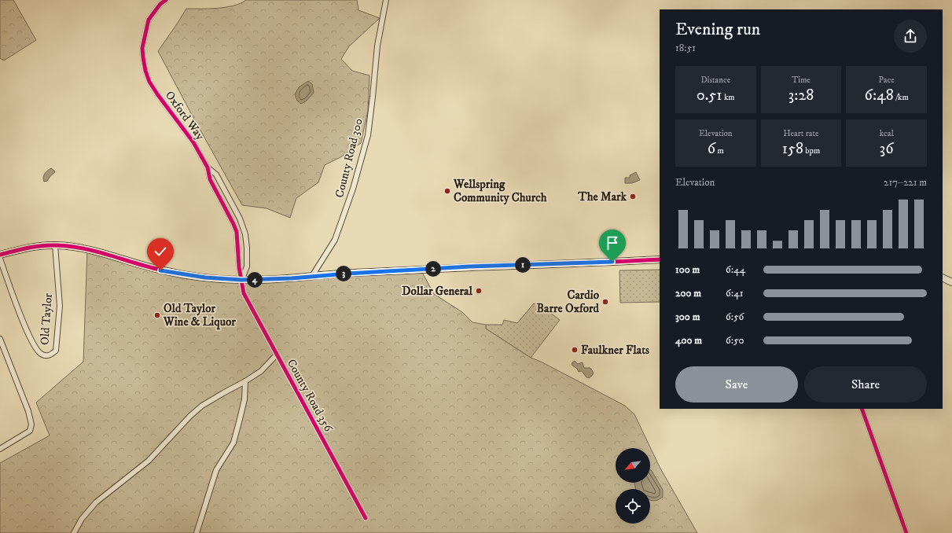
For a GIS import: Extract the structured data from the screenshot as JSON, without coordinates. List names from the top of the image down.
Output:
{
  "streets": {
    "street": [
      "Oxford Way",
      "County Road 300",
      "Old Taylor",
      "County Road 356"
    ]
  },
  "crossings": [
    ["Oxford Way", "County Road 356"]
  ],
  "places": [
    "Wellspring Community Church",
    "The Mark",
    "Dollar General",
    "Cardio Barre Oxford",
    "Old Taylor Wine & Liquor",
    "Faulkner Flats"
  ],
  "north": "bottom left",
  "page": {
    "heading": ["Evening run", "18:51"],
    "stats": [
      ["Distance", "0.51 km"],
      ["Time", "3:28"],
      ["Pace", "6:48 /km"],
      ["Elevation", "6 m"],
      ["Heart rate", "158 bpm"],
      ["kcal", "36"]
    ],
    "chart": ["Elevation", "217–221 m"],
    "pins": [
      "1",
      "2",
      "3",
      "4"
    ],
    "list": [
      {
        "name": "100 m",
        "note": "6:44"
      },
      {
        "name": "200 m",
        "note": "6:41"
      },
      {
        "name": "300 m",
        "note": "6:56"
      },
      {
        "name": "400 m",
        "note": "6:50"
      }
    ],
    "buttons": ["Save", "Share"]
  }
}
